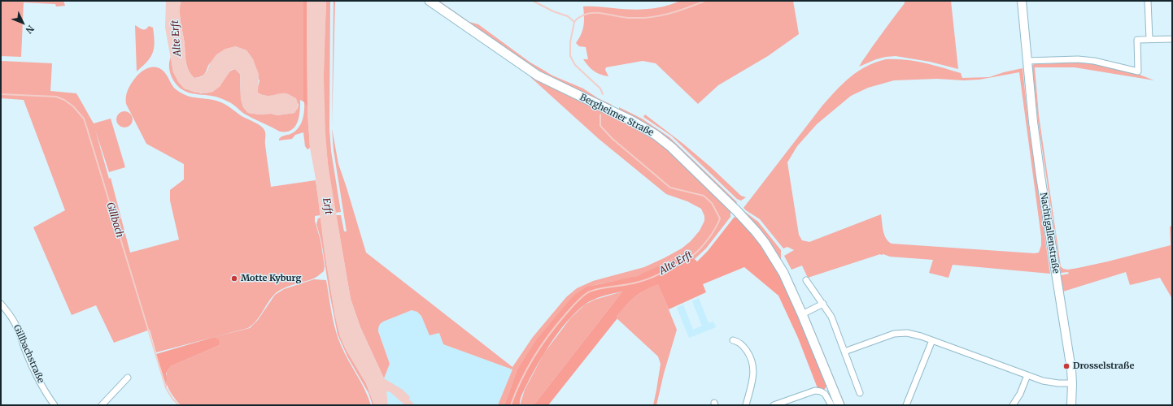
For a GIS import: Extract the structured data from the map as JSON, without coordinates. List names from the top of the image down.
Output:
{
  "streets": {
    "main road": ["Bergheimer Straße", "Nachtigallenstraße"],
    "street": ["Gillbachstraße"]
  },
  "water": ["Alte Erft", "Erft", "Gillbach"],
  "places": ["Motte Kyburg", "Drosselstraße"],
  "north": "bottom right"
}
